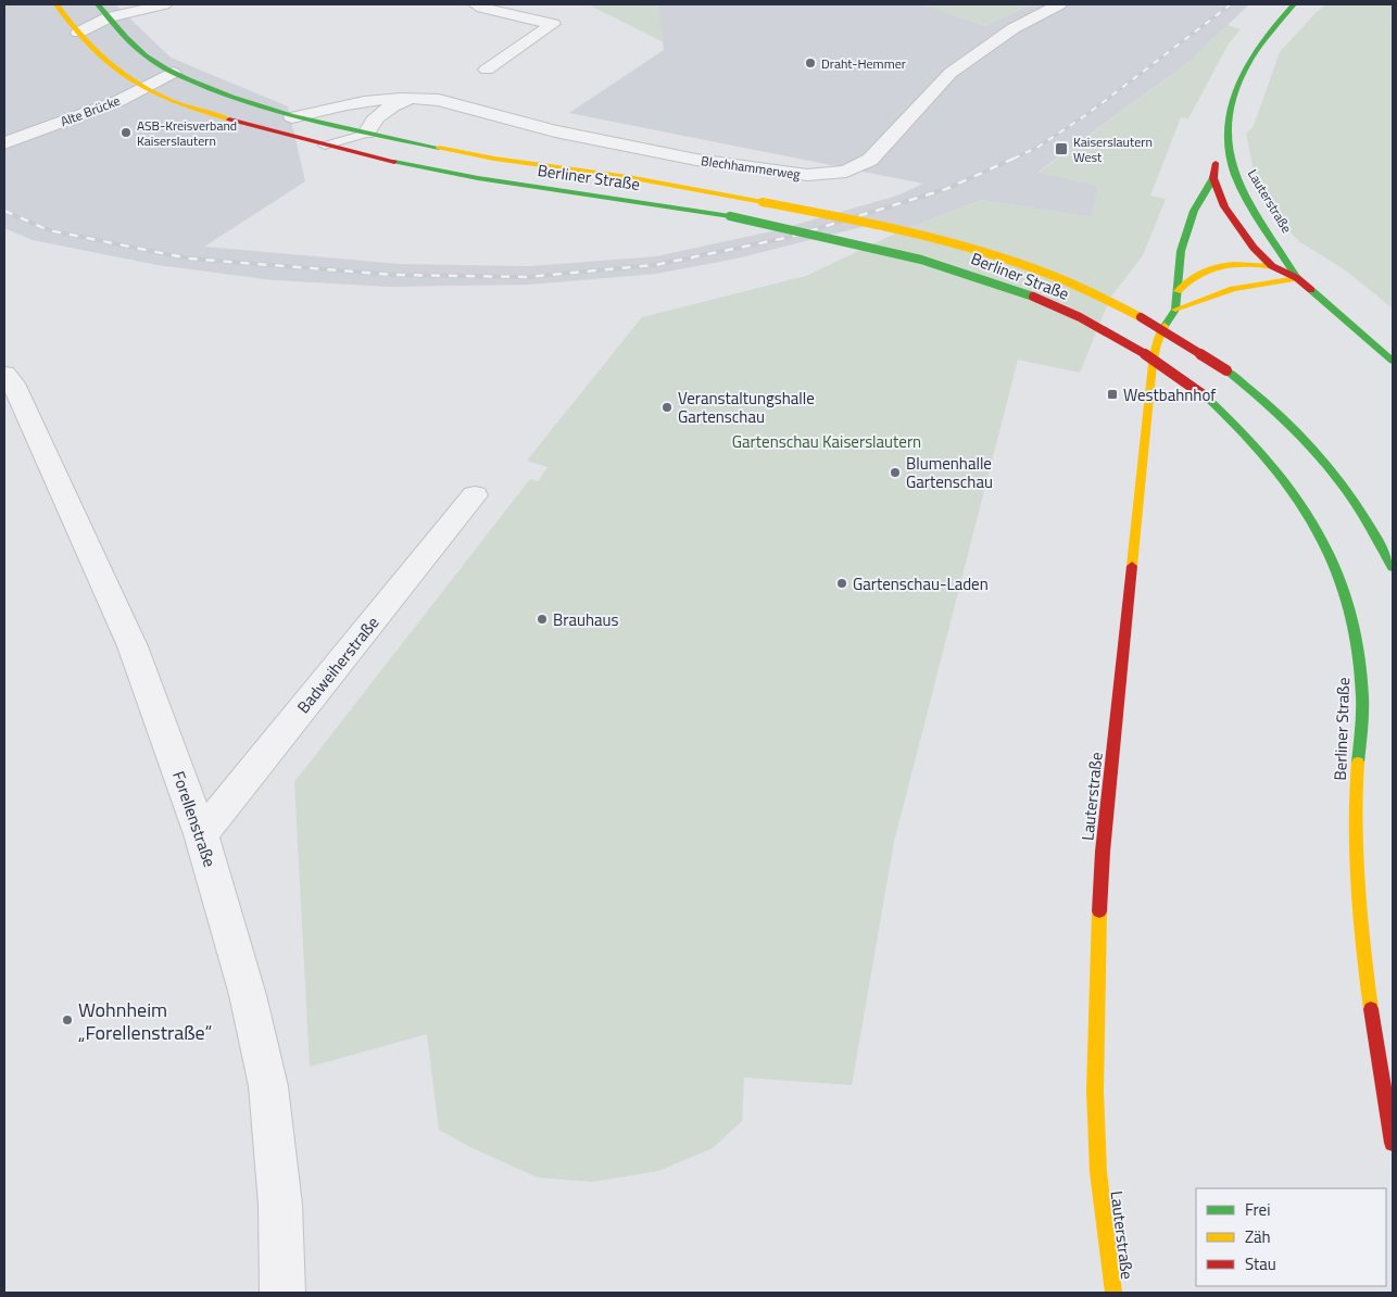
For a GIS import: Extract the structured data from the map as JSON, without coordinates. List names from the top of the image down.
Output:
{
  "streets": {
    "main road": ["Berliner Straße", "Lauterstraße"],
    "street": [
      "Alte Brücke",
      "Blechhammerweg",
      "Badweiherstraße",
      "Forellenstraße"
    ]
  },
  "crossings": [
    ["Alte Brücke", "Berliner Straße"],
    ["Blechhammerweg", "Berliner Straße"],
    ["Badweiherstraße", "Forellenstraße"]
  ],
  "parks": ["Gartenschau Kaiserslautern"],
  "places": {
    "other": [
      "Draht-Hemmer",
      "ASB-Kreisverband Kaiserslautern",
      "Veranstaltungshalle Gartenschau",
      "Blumenhalle Gartenschau",
      "Gartenschau-Laden",
      "Brauhaus",
      "Wohnheim „Forellenstraße“"
    ],
    "transit": ["Kaiserslautern West", "Westbahnhof"]
  },
  "legend": ["Frei", "Zäh", "Stau"]
}
